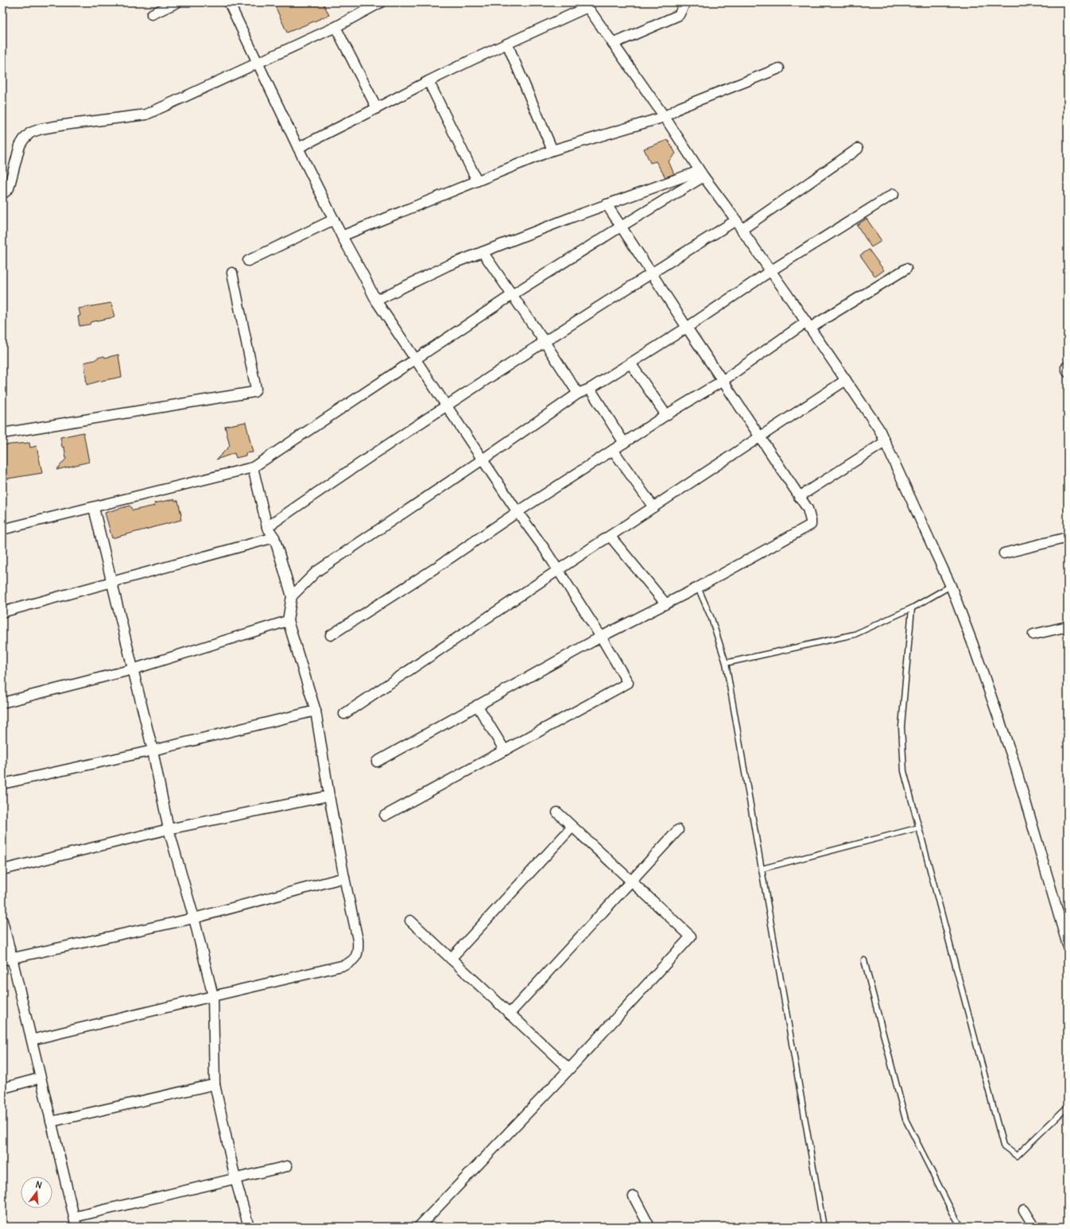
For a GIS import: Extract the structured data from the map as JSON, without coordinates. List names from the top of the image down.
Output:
{
  "north": "top"
}
